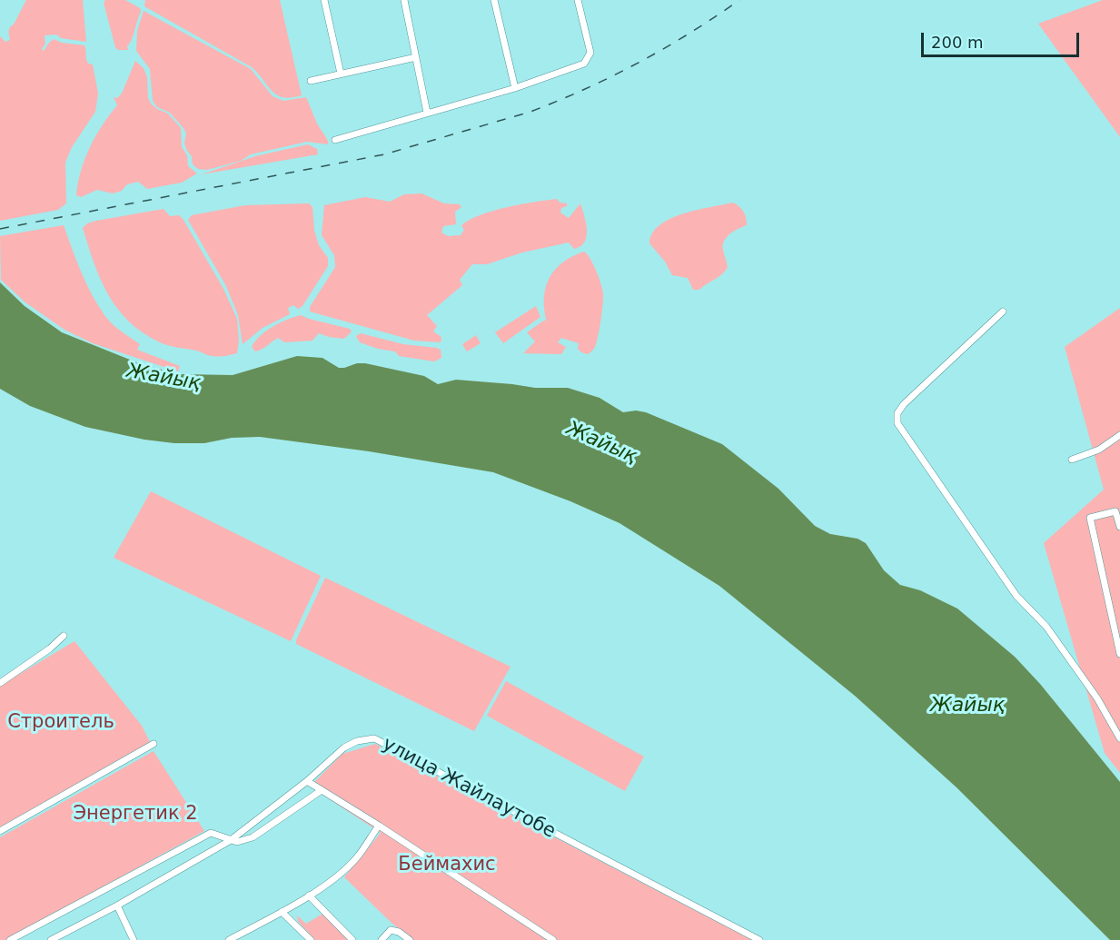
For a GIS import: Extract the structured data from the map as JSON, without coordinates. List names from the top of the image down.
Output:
{
  "streets": {
    "street": ["улица Жайлаутобе"]
  },
  "water": ["Жайық"],
  "parks": ["Строитель", "Энергетик 2", "Беймахис"],
  "scale_bar": "200 m"
}
